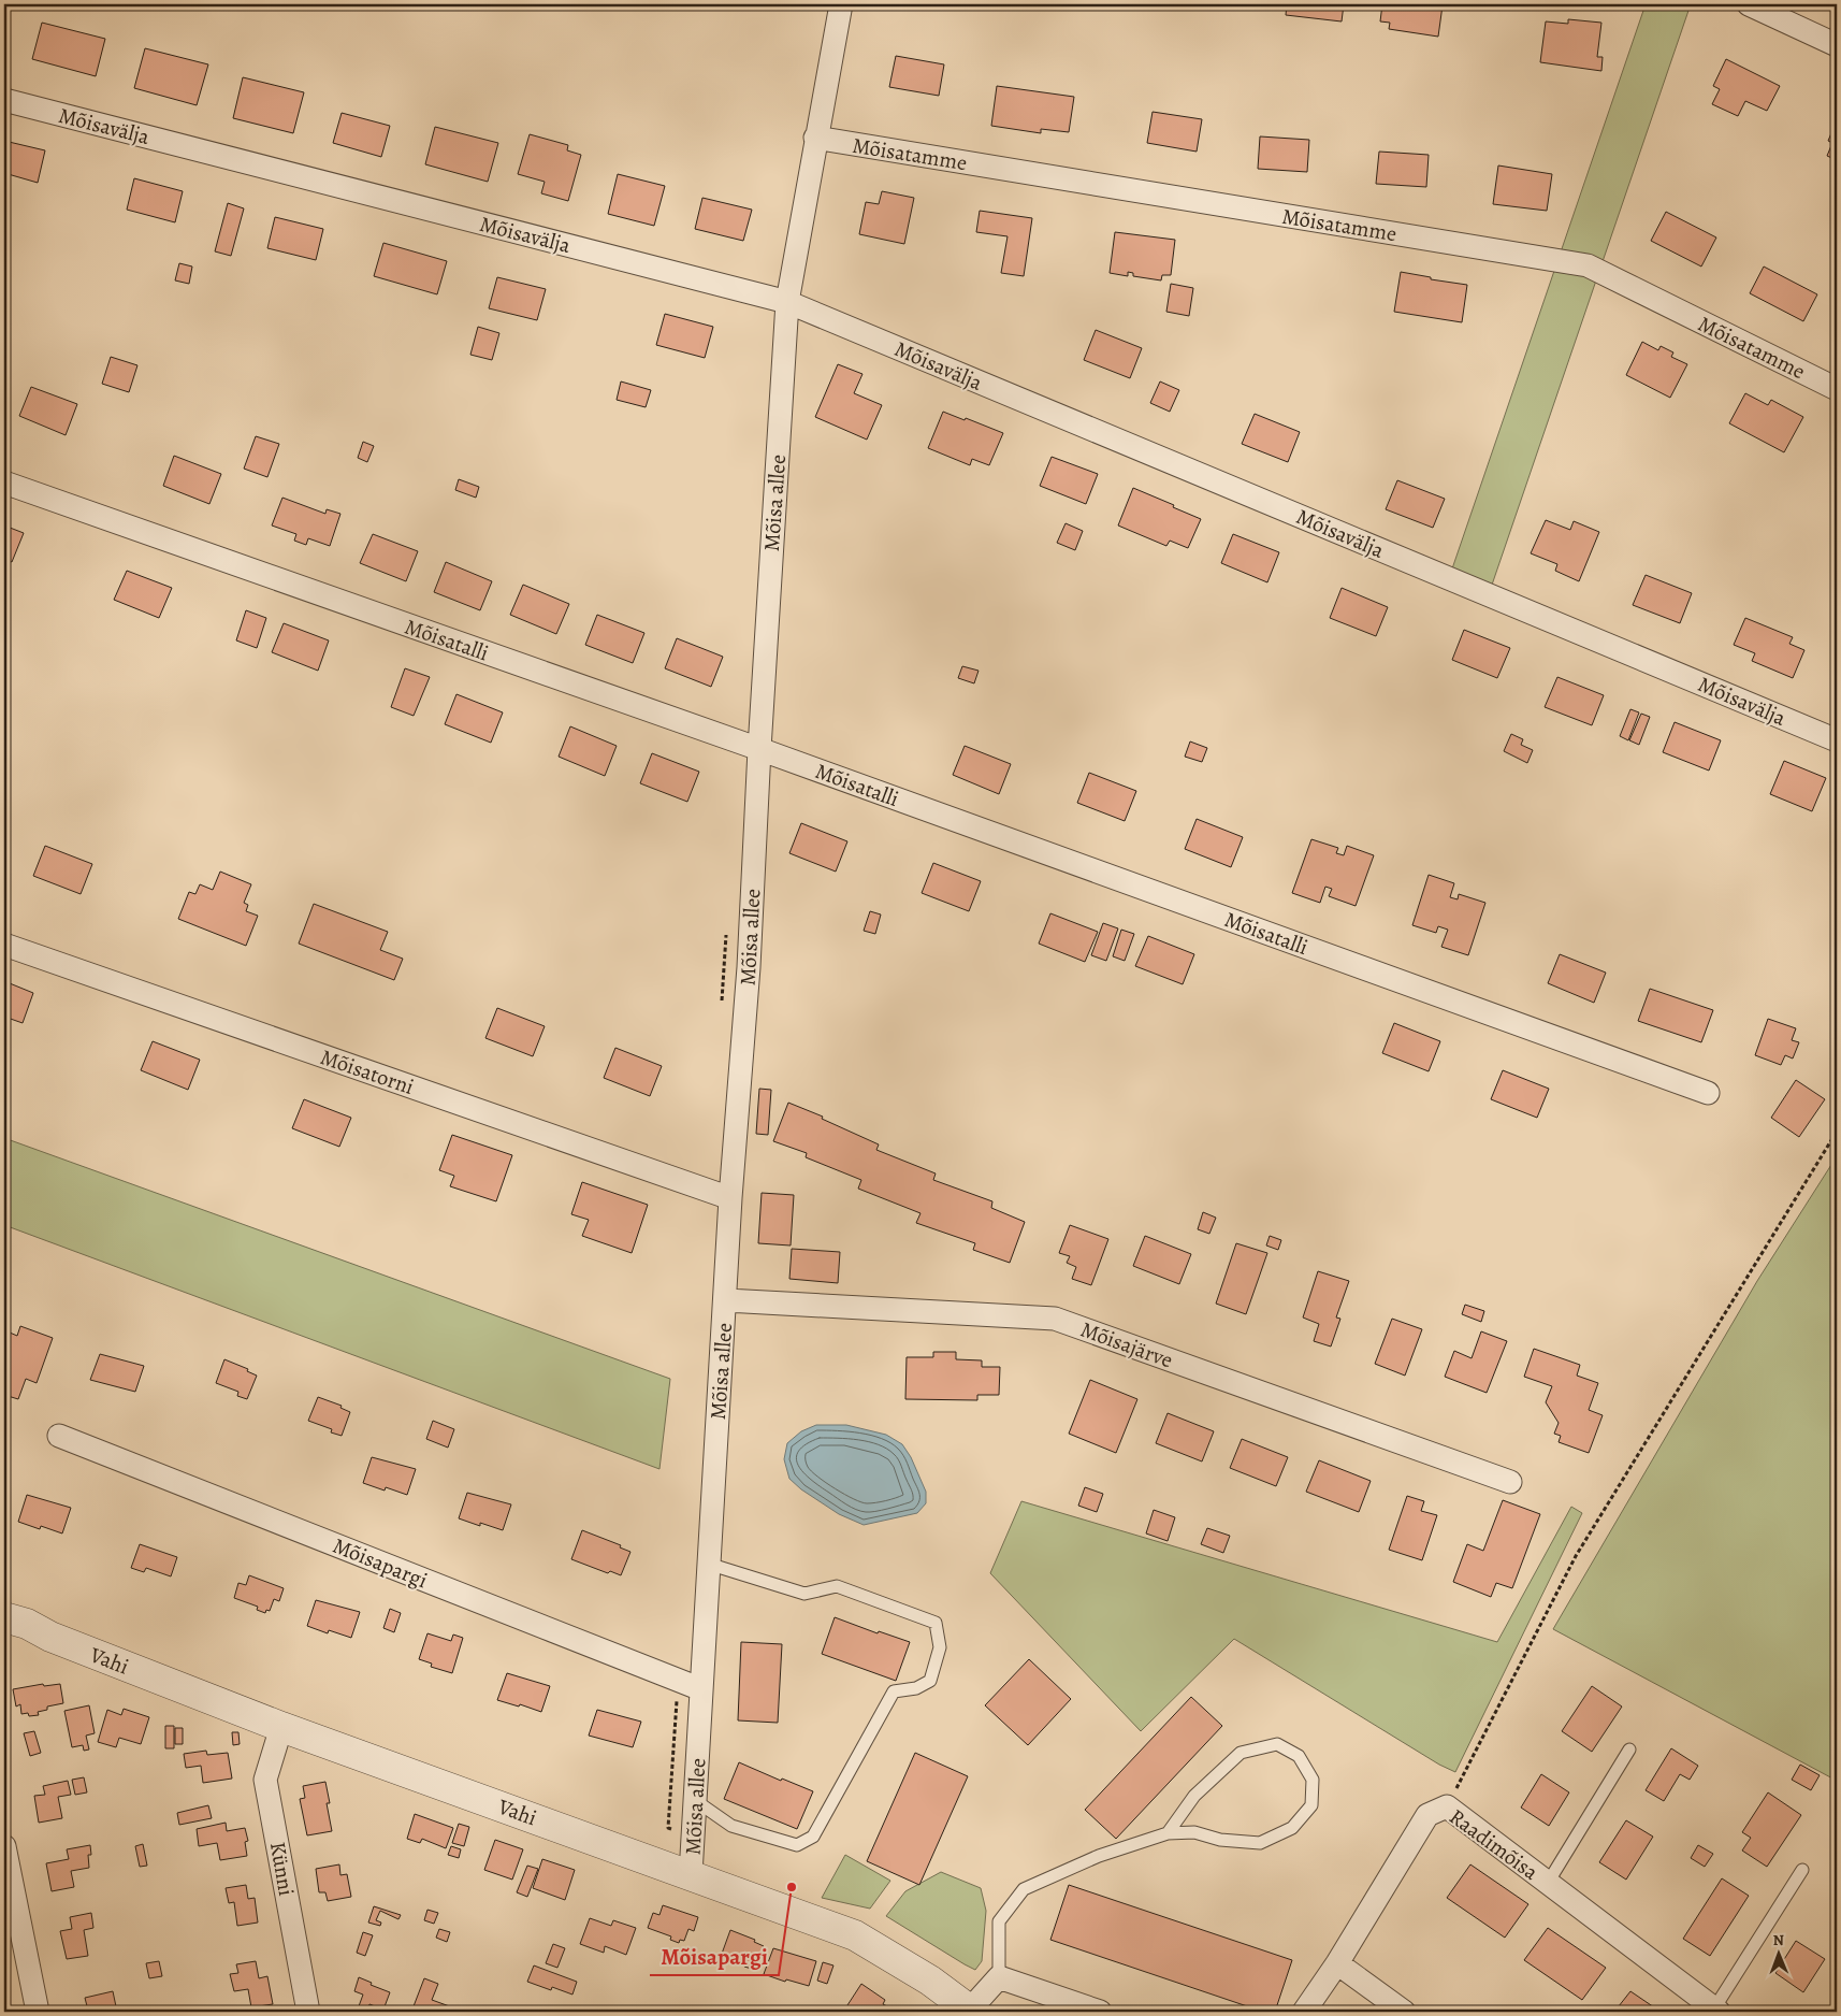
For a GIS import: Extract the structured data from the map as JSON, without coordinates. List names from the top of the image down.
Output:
{
  "streets": {
    "street": [
      "Mõisavälja",
      "Mõisatamme",
      "Mõisa allee",
      "Mõisatalli",
      "Mõisatorni",
      "Mõisajärve",
      "Mõisapargi",
      "Vahi",
      "Raadimõisa",
      "Künni"
    ]
  },
  "crossings": [
    ["Mõisavälja", "Mõisa allee"],
    ["Mõisatamme", "Mõisa allee"],
    ["Mõisa allee", "Mõisatalli"],
    ["Mõisa allee", "Mõisatorni"],
    ["Mõisa allee", "Mõisajärve"],
    ["Mõisa allee", "Mõisapargi"],
    ["Mõisa allee", "Vahi"],
    ["Vahi", "Künni"]
  ],
  "places": ["Mõisapargi"],
  "north": "top"
}
